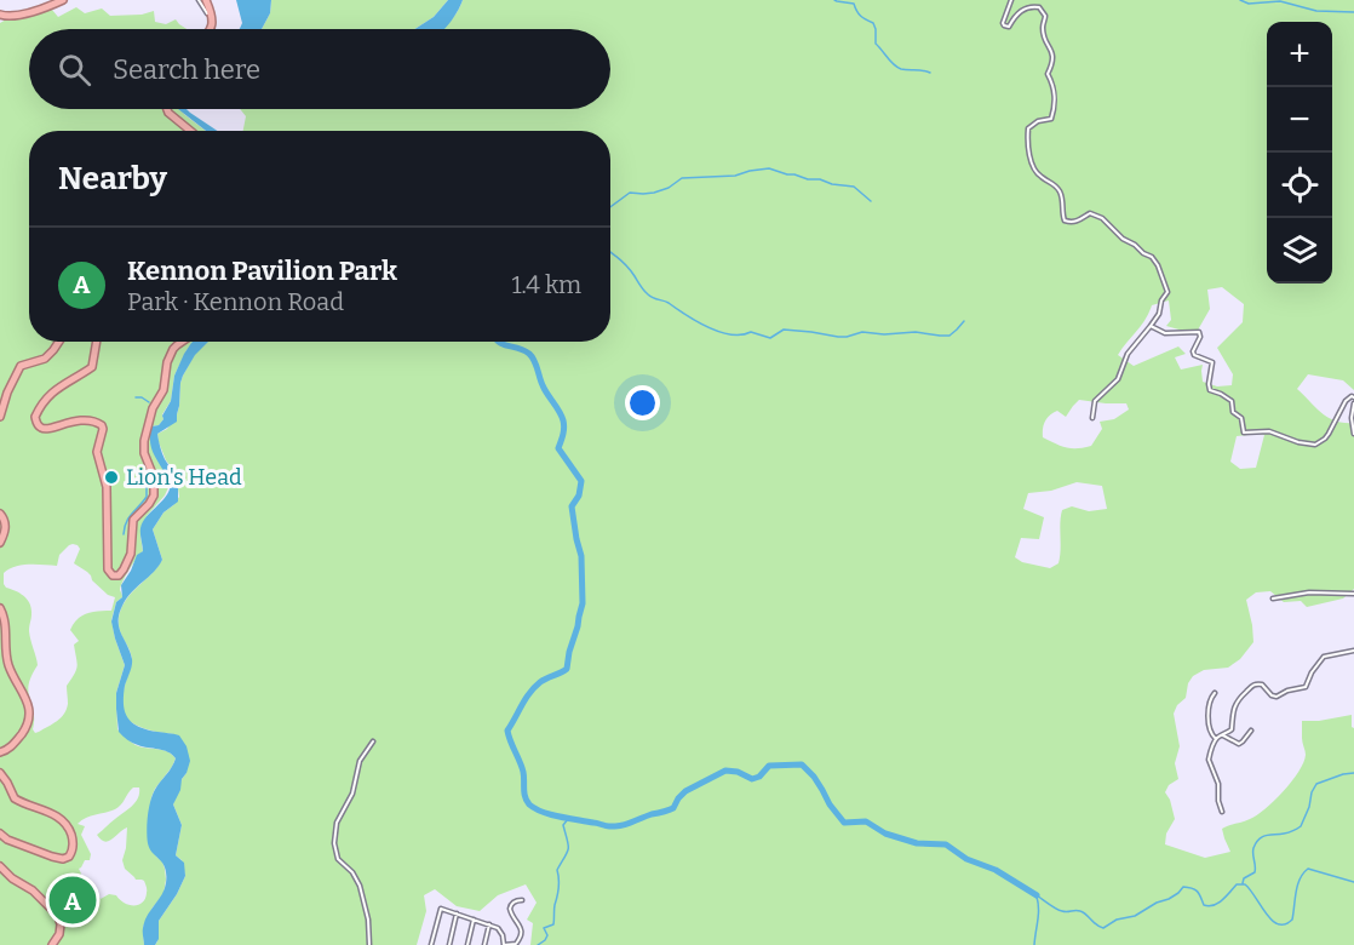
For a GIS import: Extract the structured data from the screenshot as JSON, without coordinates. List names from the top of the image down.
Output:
{
  "places": ["Lion's Head"],
  "page": {
    "map_buttons": ["+", "−"],
    "search": "Search here",
    "heading": "Nearby",
    "list": [
      {
        "mark": "A",
        "name": "Kennon Pavilion Park",
        "note": "Park · Kennon Road",
        "value": "1.4 km"
      }
    ],
    "pins": "A"
  }
}
